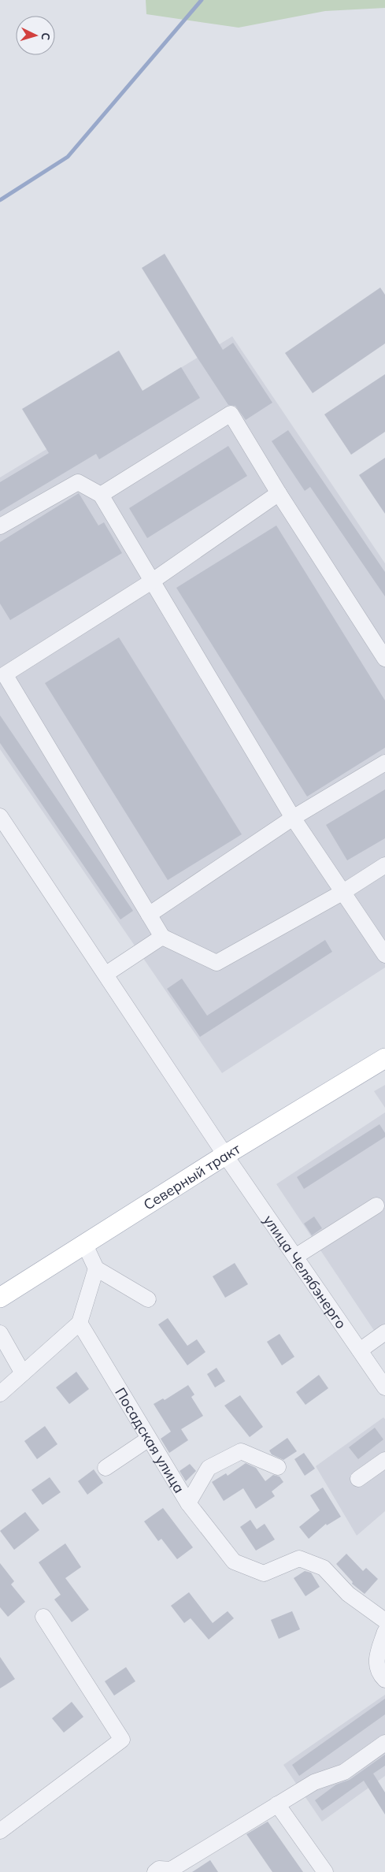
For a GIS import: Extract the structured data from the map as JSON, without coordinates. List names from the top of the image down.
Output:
{
  "streets": {
    "main road": ["Северный тракт"],
    "street": ["улица Челябэнерго", "Посадская улица"]
  },
  "crossings": [
    ["Северный тракт", "улица Челябэнерго"]
  ],
  "north": "right"
}
